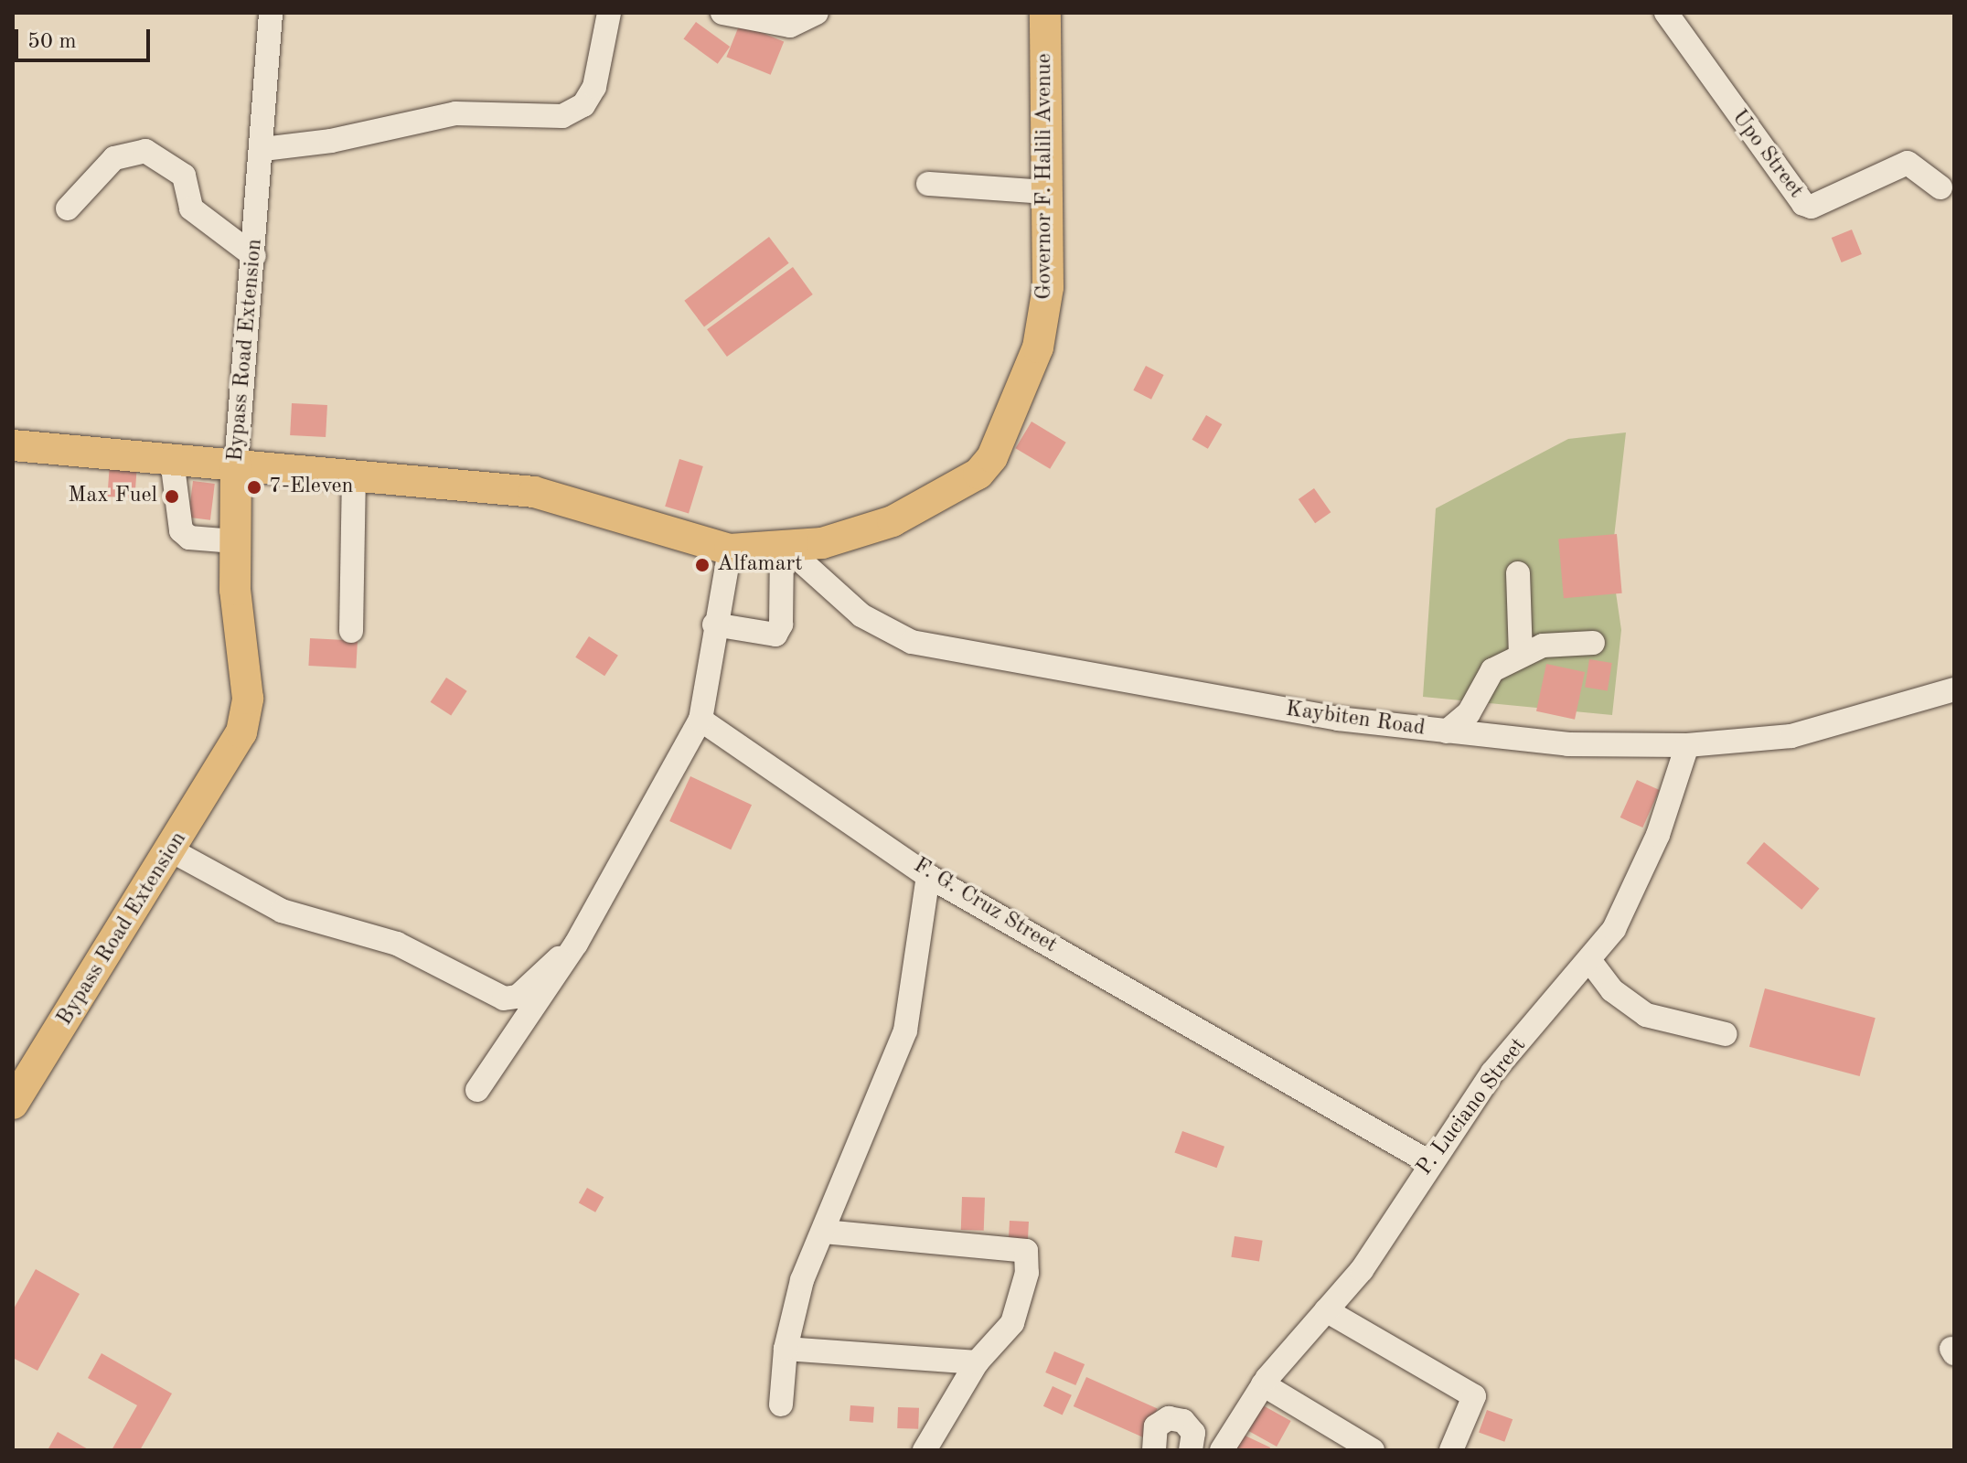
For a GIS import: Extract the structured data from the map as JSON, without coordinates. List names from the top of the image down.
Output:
{
  "streets": {
    "main road": ["Governor F. Halili Avenue", "Bypass Road Extension"],
    "street": [
      "Upo Street",
      "Kaybiten Road",
      "F. G. Cruz Street",
      "P. Luciano Street"
    ]
  },
  "crossings": [
    ["Governor F. Halili Avenue", "Bypass Road Extension"],
    ["Governor F. Halili Avenue", "Kaybiten Road"],
    ["Kaybiten Road", "P. Luciano Street"],
    ["F. G. Cruz Street", "P. Luciano Street"]
  ],
  "places": ["7-Eleven", "Max Fuel", "Alfamart"],
  "scale_bar": "50 m"
}
